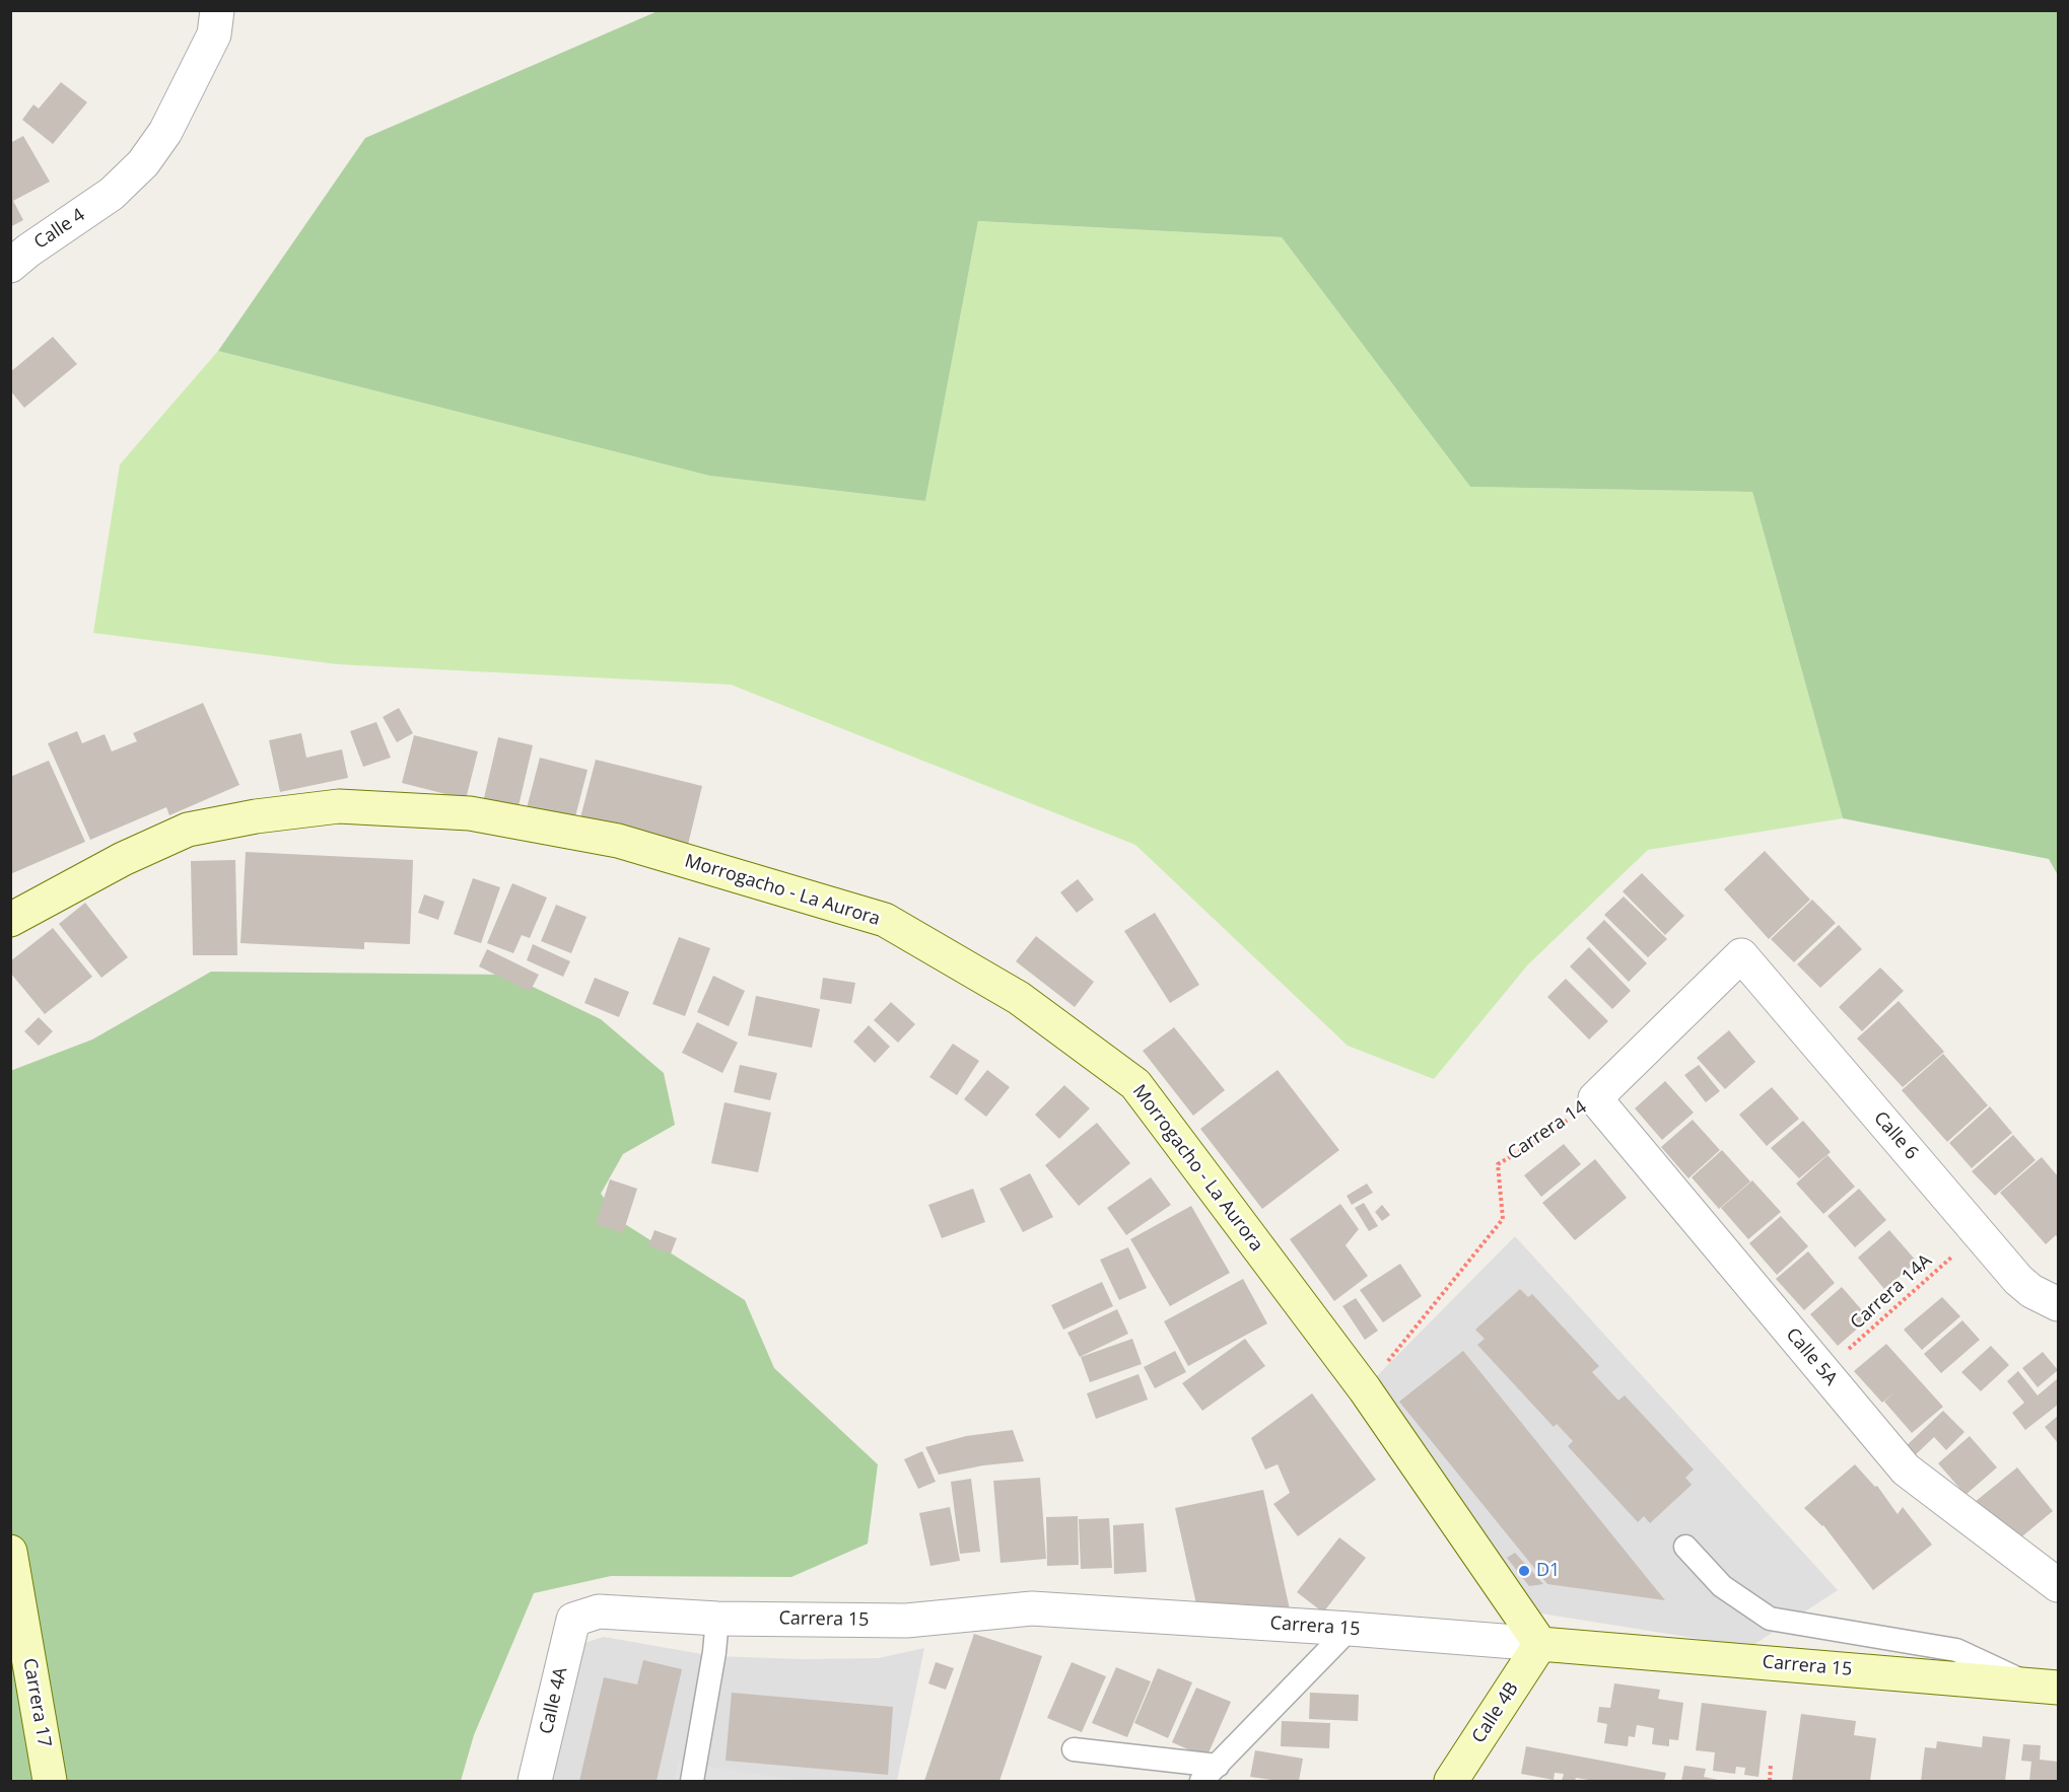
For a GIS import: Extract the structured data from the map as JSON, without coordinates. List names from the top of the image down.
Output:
{
  "streets": {
    "street": [
      "Calle 4",
      "Morrogacho - La Aurora",
      "Carrera 14",
      "Calle 6",
      "Calle 5A",
      "Carrera 15",
      "Calle 4A",
      "Carrera 17",
      "Calle 4B"
    ],
    "path": ["Carrera 14A"]
  },
  "crossings": [
    ["Morrogacho - La Aurora", "Carrera 14"],
    ["Morrogacho - La Aurora", "Carrera 15"],
    ["Morrogacho - La Aurora", "Calle 4B"],
    ["Carrera 14", "Calle 6"],
    ["Carrera 14", "Calle 5A"],
    ["Calle 6", "Carrera 14A"],
    ["Carrera 14A", "Calle 5A"],
    ["Carrera 15", "Calle 4A"],
    ["Carrera 15", "Calle 4B"]
  ],
  "places": ["D1"]
}
